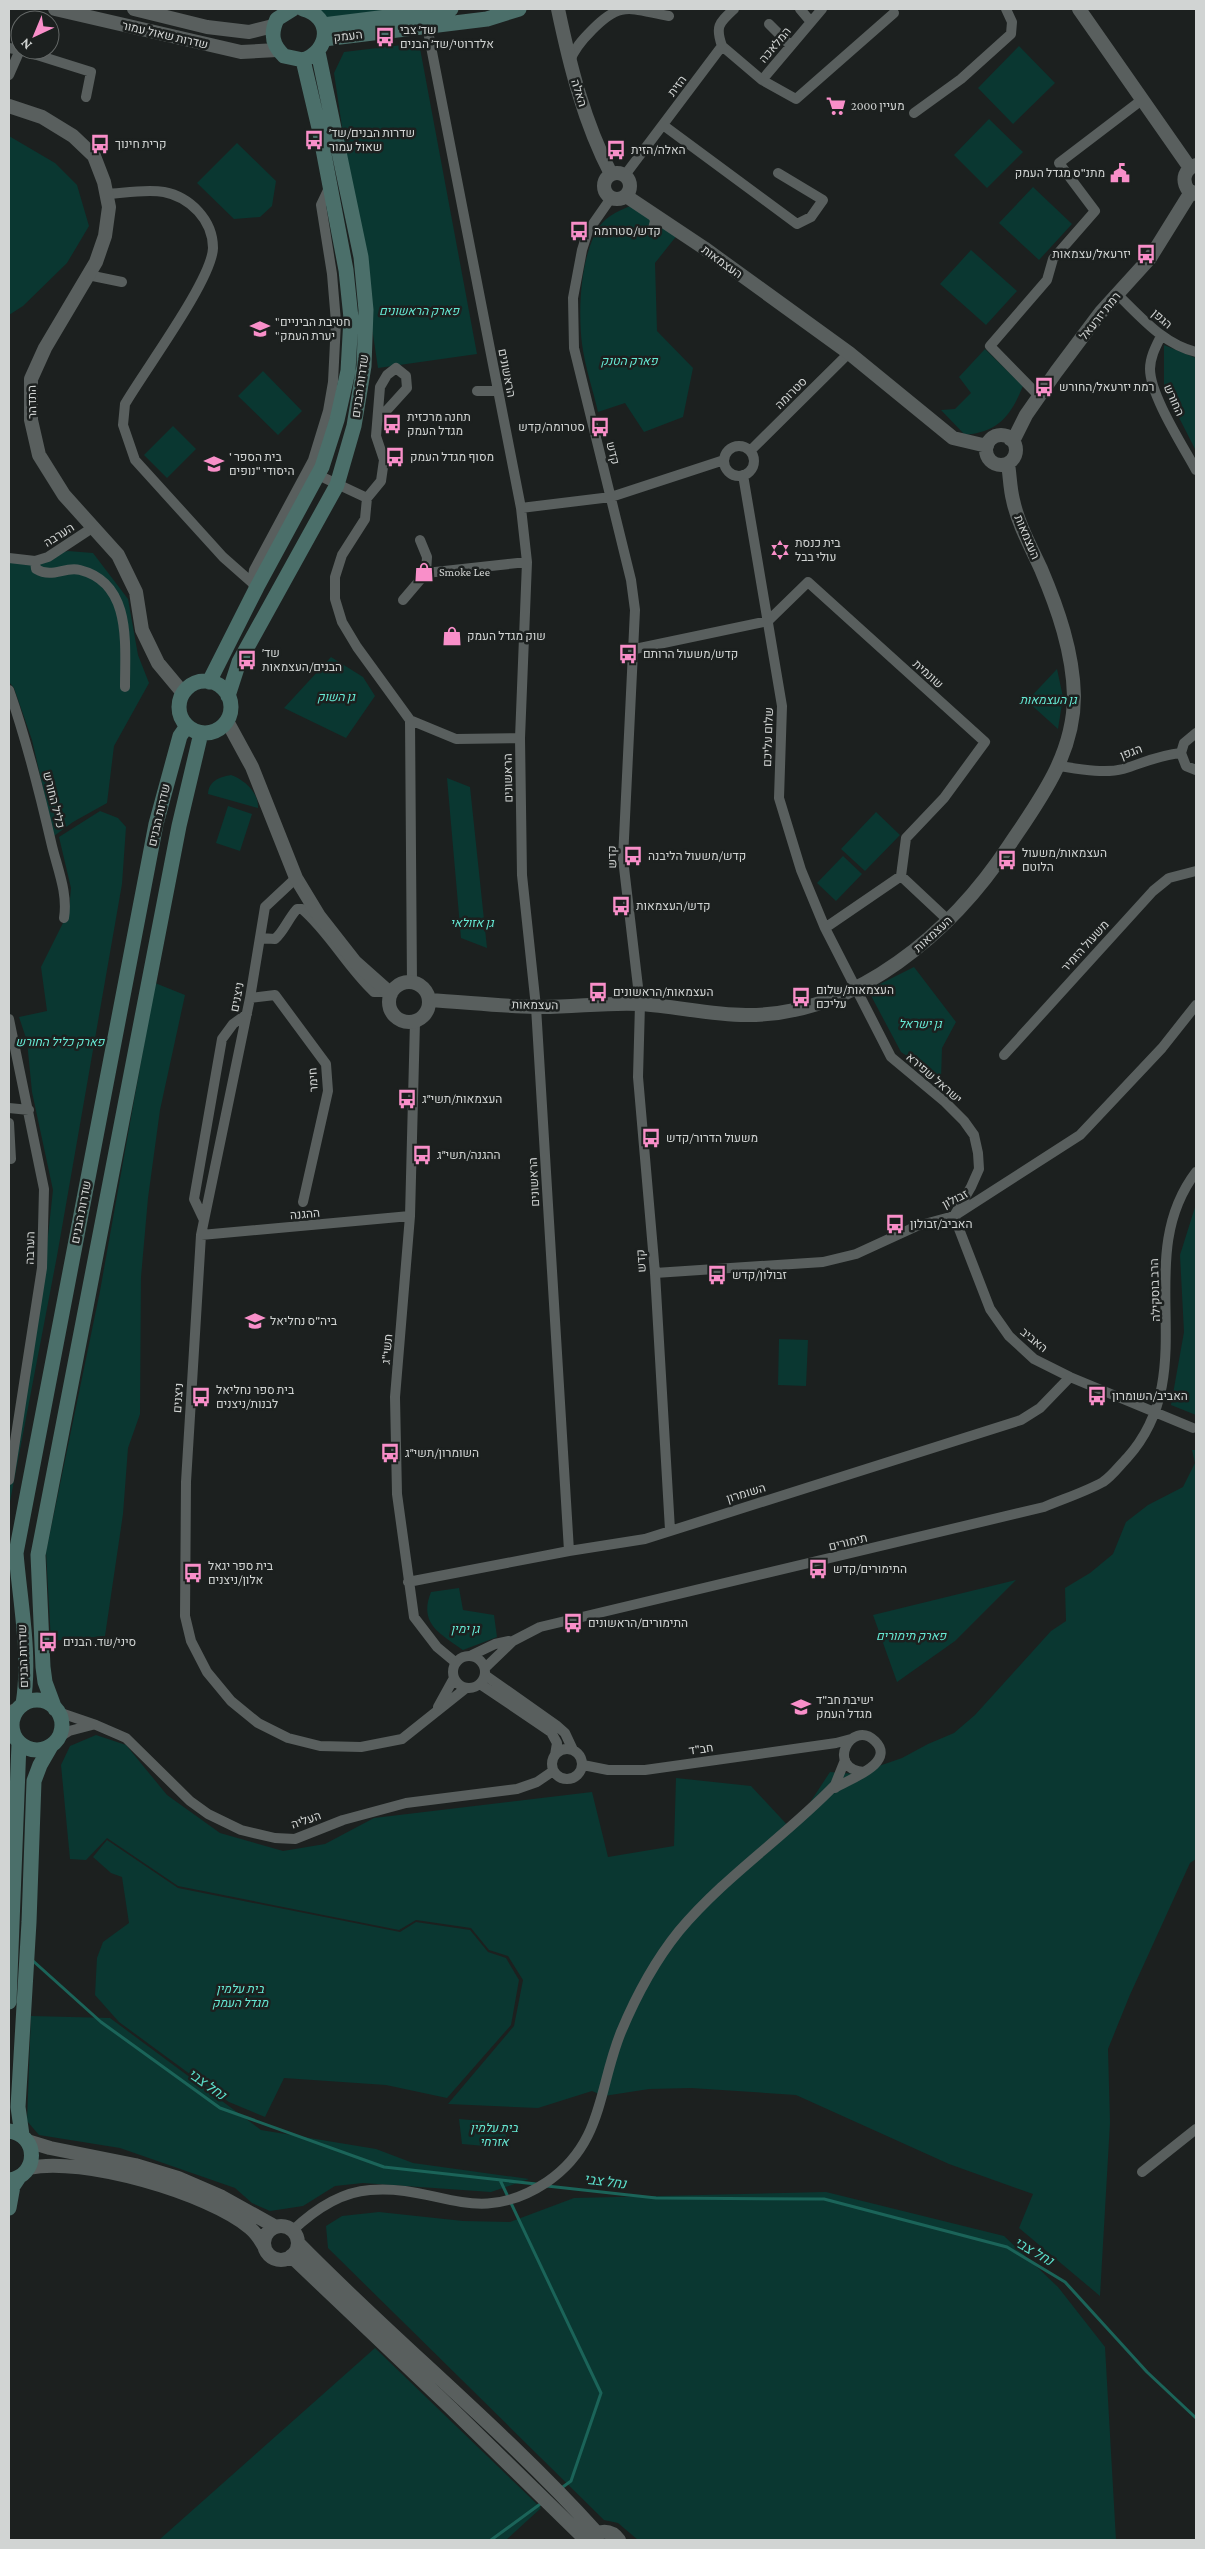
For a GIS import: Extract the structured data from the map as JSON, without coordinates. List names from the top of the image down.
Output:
{
  "streets": {
    "main road": ["העמק", "שדרות הבנים"],
    "street": [
      "שדרות שאול עמור",
      "המלאכה",
      "הזית",
      "האלה",
      "העצמאות",
      "רמת יזרעאל",
      "הגפן",
      "הראשונים",
      "סטרומה",
      "החורש",
      "התדהר",
      "קדש",
      "הערבה",
      "שונמית",
      "שלום עליכם",
      "כליל החורש",
      "משעול הזמיר",
      "ניצנים",
      "ישראל שפירא",
      "חימר",
      "זבולון",
      "ההגנה",
      "הרב בוסקילה",
      "האביב",
      "תשי\"ג",
      "השומרון",
      "תימורים",
      "חב\"ד",
      "העליה"
    ]
  },
  "crossings": [
    ["העמק", "הראשונים"],
    ["העמק", "שדרות הבנים"],
    ["המלאכה", "הזית"],
    ["הזית", "האלה"],
    ["הזית", "העצמאות"],
    ["הזית", "קדש"],
    ["האלה", "העצמאות"],
    ["האלה", "קדש"],
    ["העצמאות", "רמת יזרעאל"],
    ["העצמאות", "הגפן"],
    ["העצמאות", "הראשונים"],
    ["העצמאות", "סטרומה"],
    ["העצמאות", "קדש"],
    ["העצמאות", "שלום עליכם"],
    ["העצמאות", "ישראל שפירא"],
    ["העצמאות", "תשי\"ג"],
    ["רמת יזרעאל", "הגפן"],
    ["הגפן", "החורש"],
    ["הראשונים", "השומרון"],
    ["שדרות הבנים", "התדהר"],
    ["שדרות הבנים", "העליה"],
    ["סטרומה", "שלום עליכם"],
    ["התדהר", "הערבה"],
    ["קדש", "זבולון"],
    ["קדש", "השומרון"],
    ["שונמית", "שלום עליכם"],
    ["שלום עליכם", "ישראל שפירא"],
    ["ניצנים", "חימר"],
    ["ניצנים", "ההגנה"],
    ["ניצנים", "תשי\"ג"],
    ["ניצנים", "תימורים"],
    ["ישראל שפירא", "זבולון"],
    ["ישראל שפירא", "האביב"],
    ["זבולון", "האביב"],
    ["ההגנה", "תשי\"ג"],
    ["הרב בוסקילה", "האביב"],
    ["הרב בוסקילה", "תימורים"],
    ["האביב", "השומרון"],
    ["האביב", "תימורים"],
    ["תשי\"ג", "השומרון"],
    ["תשי\"ג", "תימורים"],
    ["חב\"ד", "העליה"]
  ],
  "water": ["נחל צבי"],
  "parks": [
    "פארק הראשונים",
    "פארק הטנק",
    "גן השוק",
    "גן העצמאות",
    "גן אזולאי",
    "גן ישראל",
    "פארק כליל החורש",
    "גן ימין",
    "פארק תימורים",
    "בית עלמין מגדל העמק",
    "בית עלמין אזרחי"
  ],
  "places": {
    "bus stop": [
      "שד׳ צבי אלדרוטי/שד׳ הבנים",
      "שדרות הבנים/שד׳ שאול עמור",
      "קרית חינוך",
      "האלה/הזית",
      "קדש/סטרומה",
      "יזרעאל/עצמאות",
      "רמת יזרעאל/החורש",
      "תחנה מרכזית מגדל העמק",
      "סטרומה/קדש",
      "מסוף מגדל העמק",
      "קדש/משעול הרותם",
      "שד׳ הבנים/העצמאות",
      "קדש/משעול הליבנה",
      "העצמאות/משעול הלוטם",
      "קדש/העצמאות",
      "העצמאות/הראשונים",
      "העצמאות/שלום עליכם",
      "העצמאות/תשי״ג",
      "משעול הדרור/קדש",
      "ההגנה/תשי״ג",
      "האביב/זבולון",
      "זבולון/קדש",
      "האביב/השומרון",
      "בית ספר נחליאל לבנות/ניצנים",
      "השומרון/תשי״ג",
      "התימורים/קדש",
      "בית ספר יגאל אלון/ניצנים",
      "התימורים/הראשונים",
      "סיני/שד. הבנים"
    ],
    "supermarket": ["מעיין 2000"],
    "public building": ["מתנ\"ס מגדל העמק"],
    "school or university": [
      "\"חטיבת הביניים \"יערת העמק",
      "\"בית הספר היסודי \"נופים",
      "ביה\"ס נחליאל",
      "ישיבת חב\"ד מגדל העמק"
    ],
    "synagogue": ["בית כנסת עולי בבל"],
    "shop": ["Smoke Lee", "שוק מגדל העמק"]
  },
  "north": "bottom left"
}
